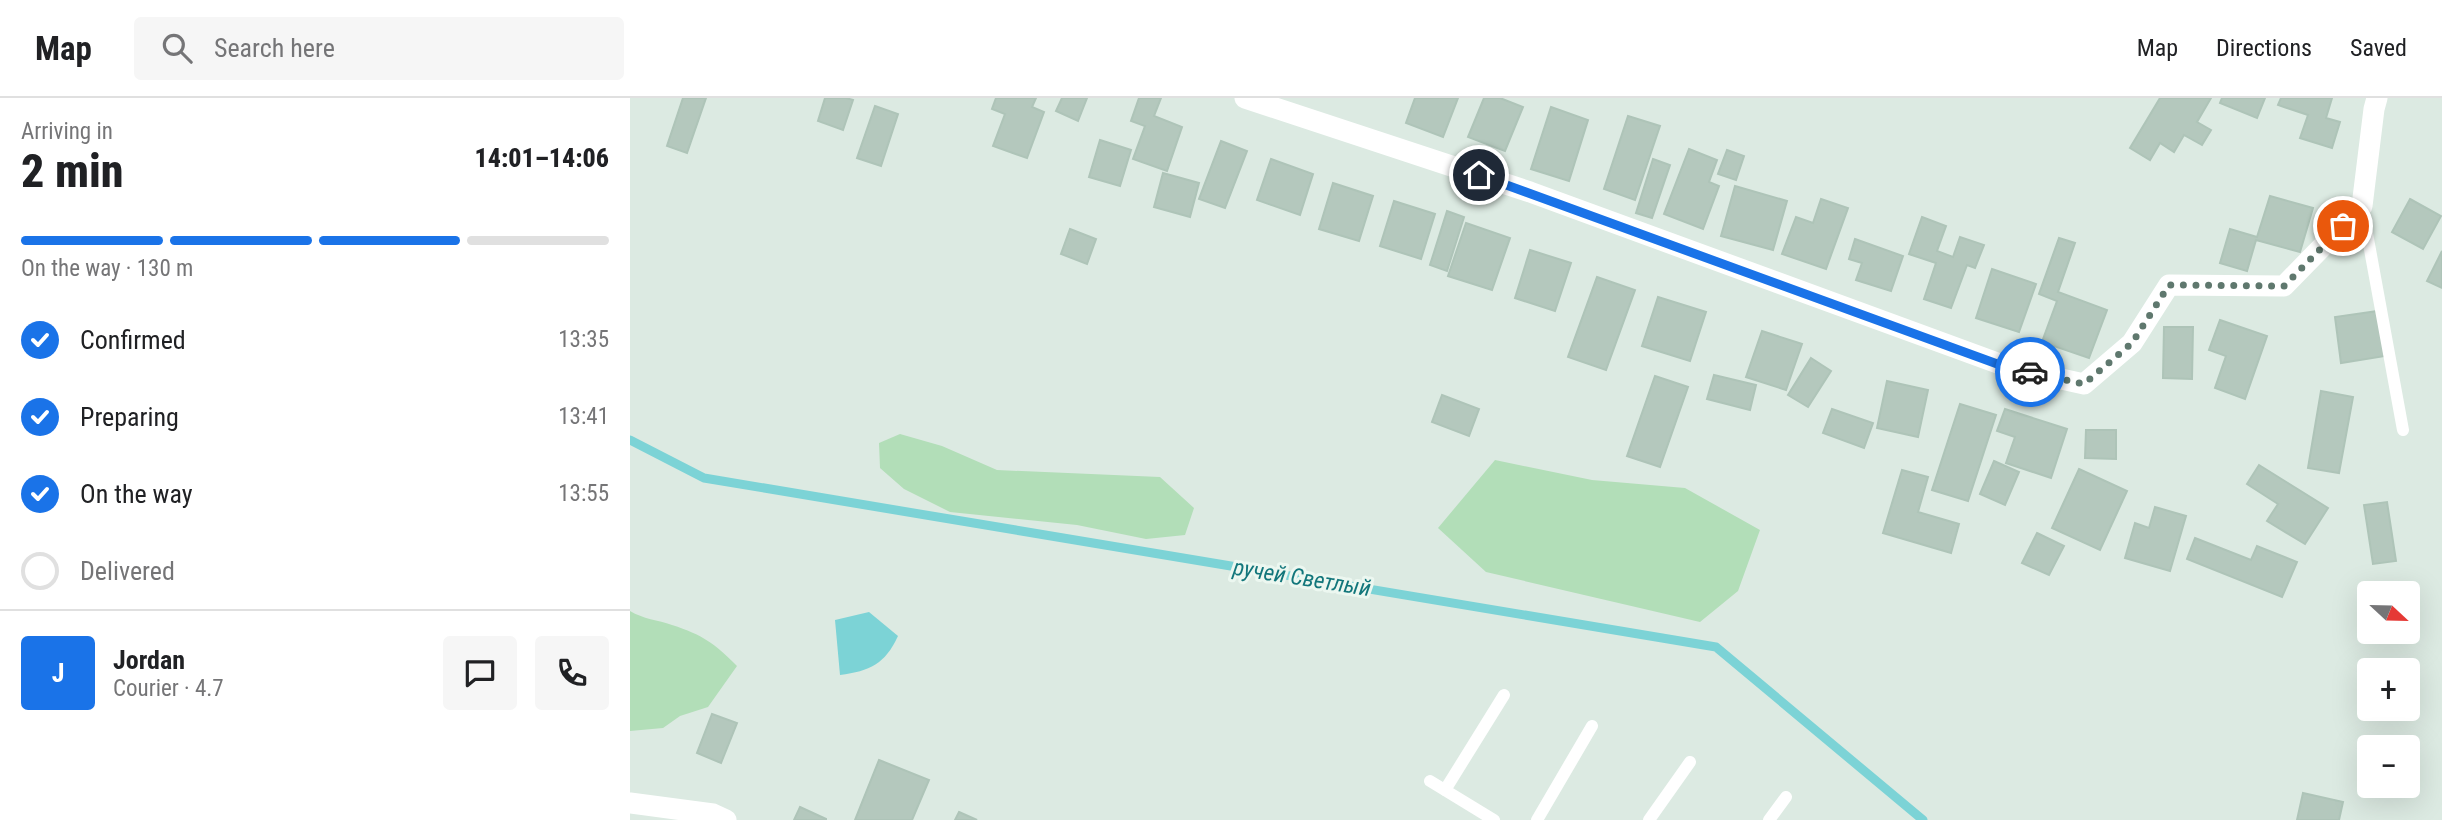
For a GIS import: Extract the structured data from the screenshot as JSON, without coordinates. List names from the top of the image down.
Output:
{
  "water": ["ручей Светлый"],
  "north": "right",
  "page": {
    "header": "Map",
    "search": "Search here",
    "nav": ["Map", "Directions", "Saved"],
    "heading": ["2 min", "Arriving in", "14:01–14:06"],
    "panel": ["Jordan", "Courier · 4.7"],
    "bar": "On the way · 130 m",
    "list": [
      ["Confirmed", "13:35"],
      ["Preparing", "13:41"],
      ["On the way", "13:55"],
      "Delivered"
    ],
    "map_buttons": ["+", "−"],
    "round": "J"
  }
}
